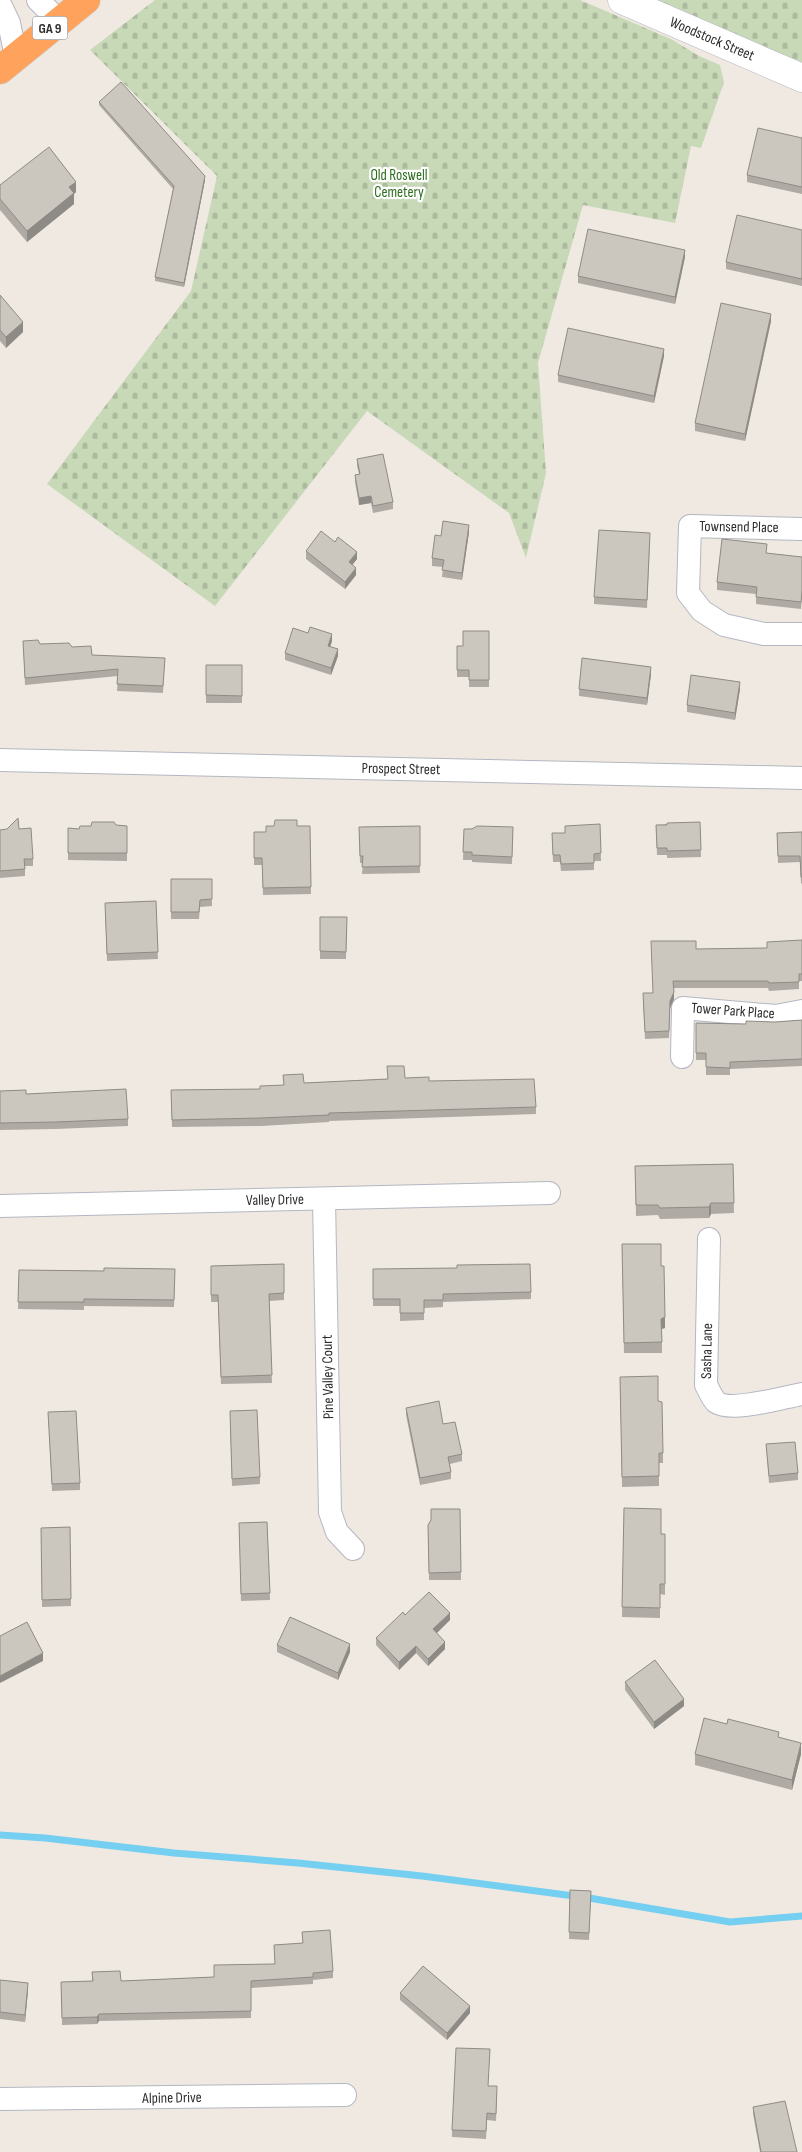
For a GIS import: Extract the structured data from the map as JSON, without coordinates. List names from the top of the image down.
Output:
{
  "streets": {
    "highway": ["GA 9"],
    "street": [
      "Woodstock Street",
      "Townsend Place",
      "Prospect Street",
      "Tower Park Place",
      "Valley Drive",
      "Sasha Lane",
      "Pine Valley Court",
      "Alpine Drive"
    ]
  },
  "crossings": [
    ["Valley Drive", "Pine Valley Court"]
  ],
  "parks": ["Old Roswell Cemetery"]
}
